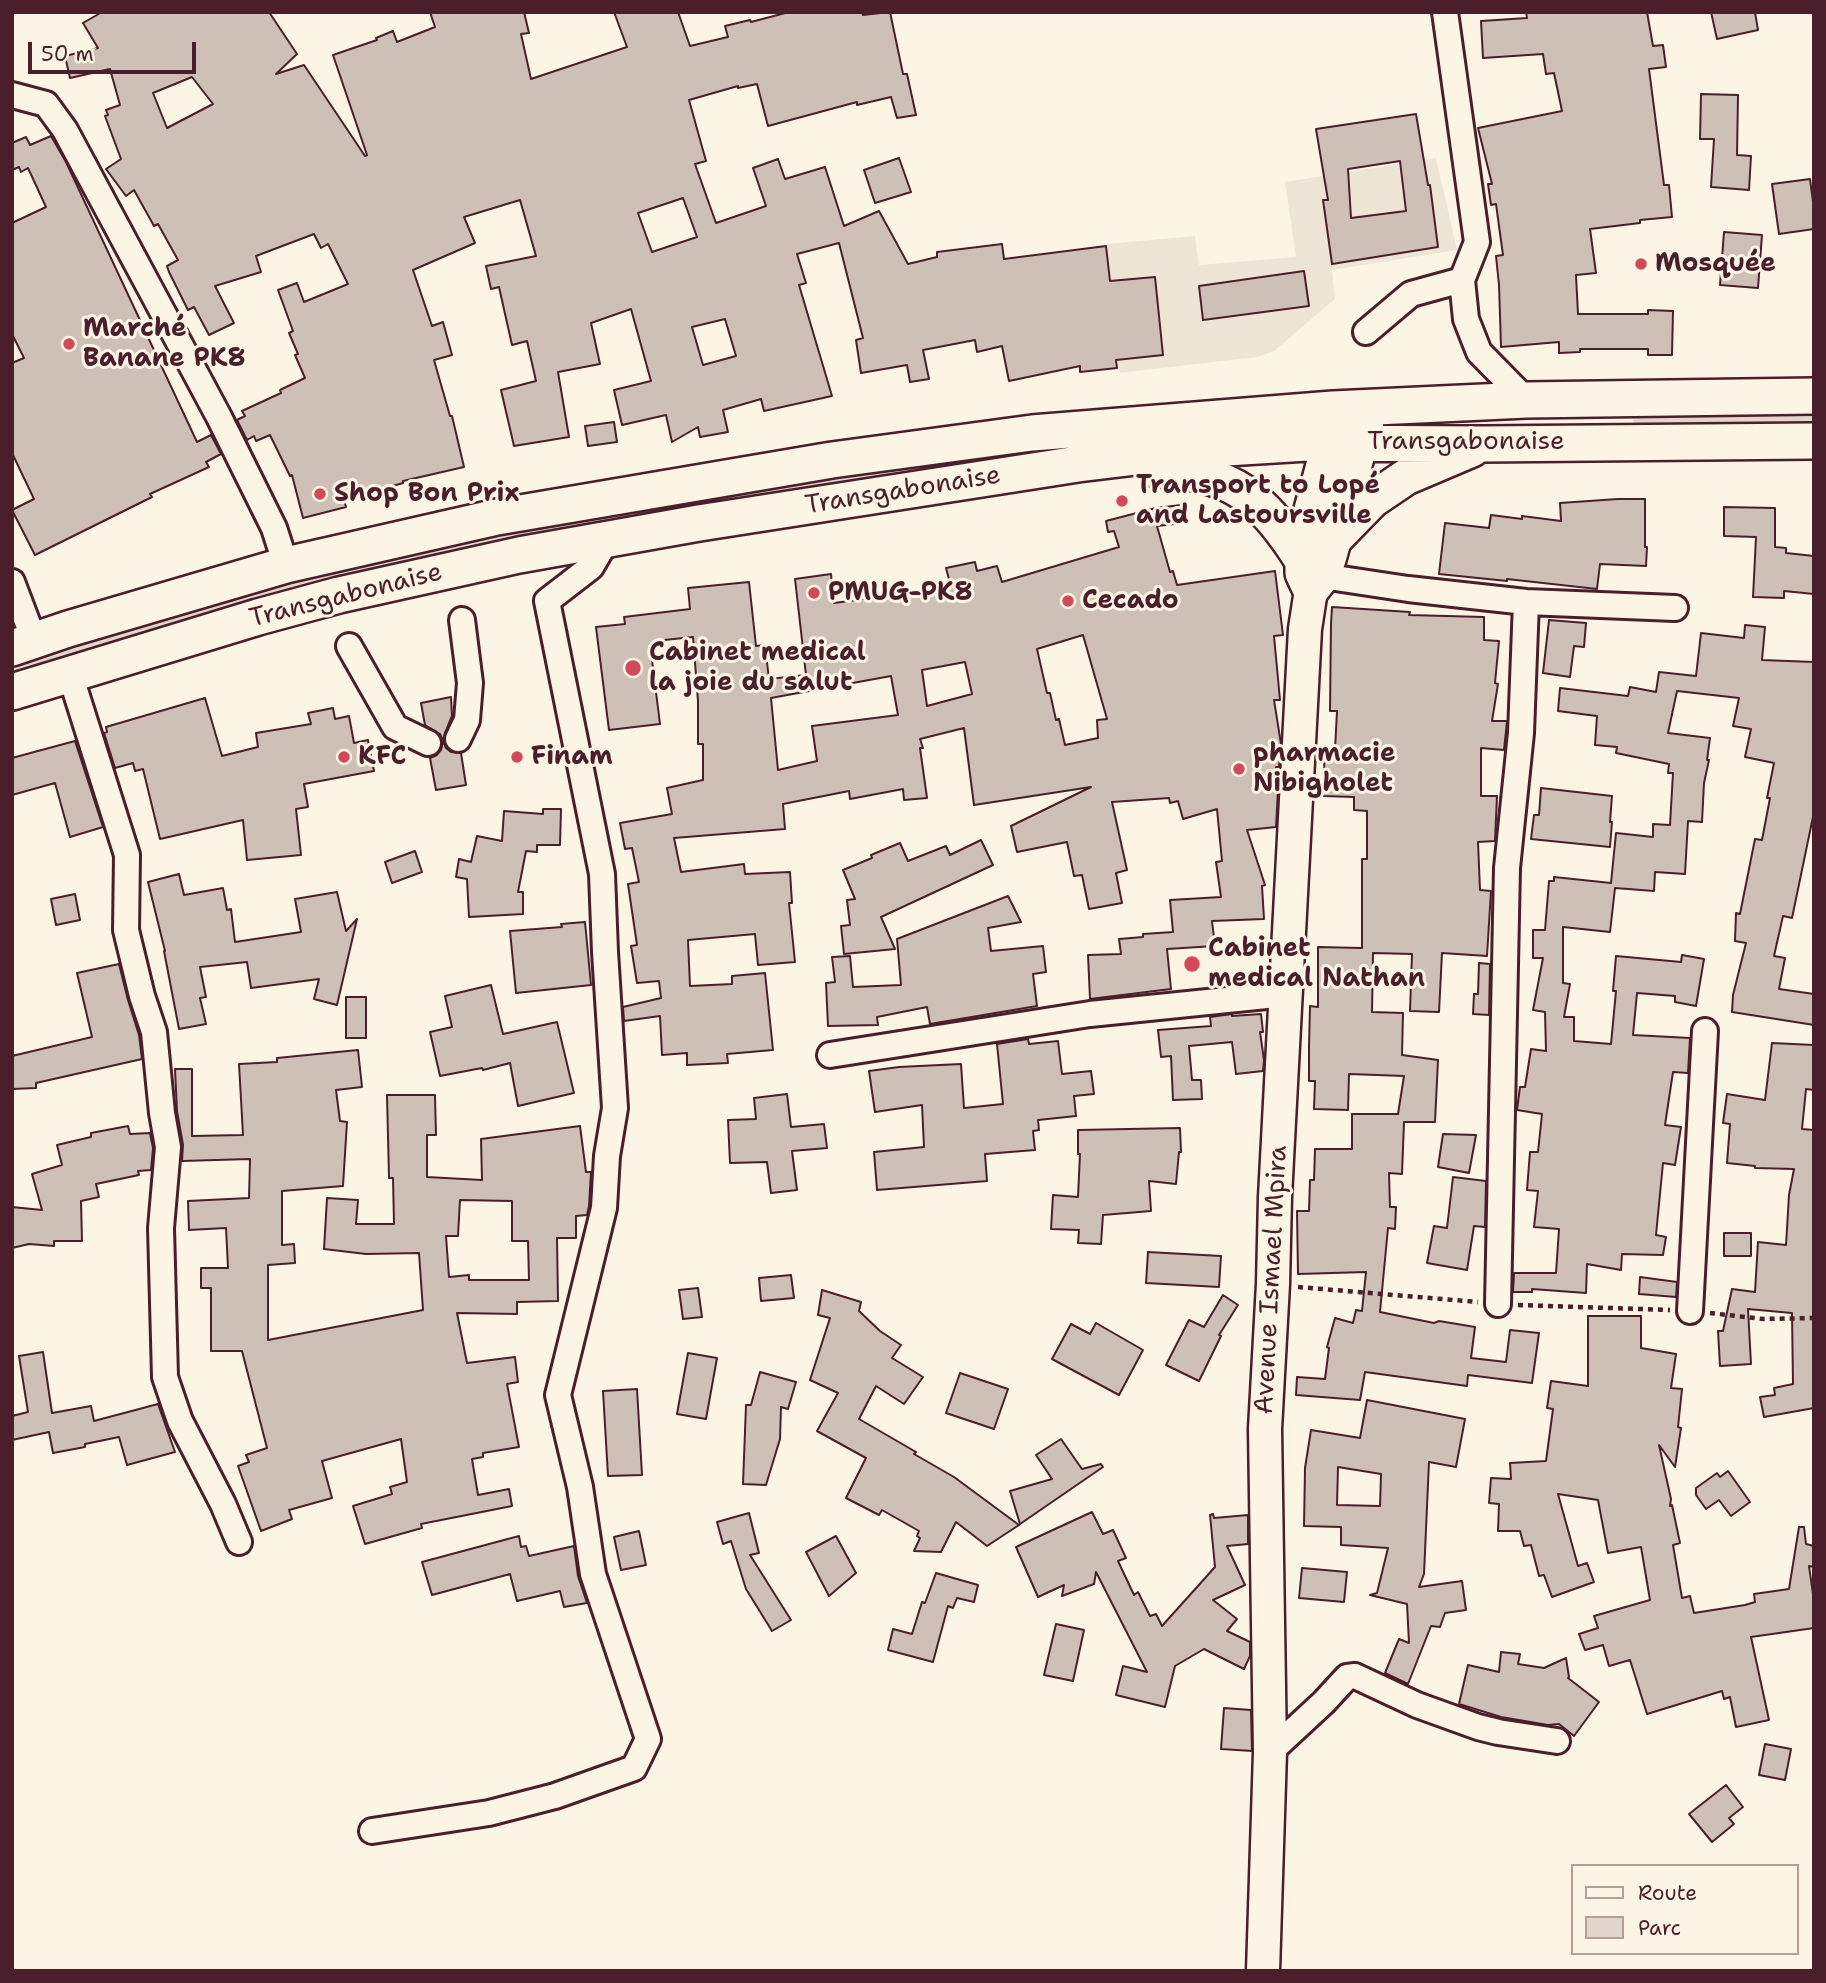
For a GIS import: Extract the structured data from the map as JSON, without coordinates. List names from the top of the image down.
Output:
{
  "streets": {
    "highway": ["Transgabonaise"],
    "main road": ["Avenue Ismael Mpira"]
  },
  "places": [
    "Mosquée",
    "Marché Banane PK8",
    "Shop Bon Prix",
    "Transport to Lopé and Lastoursville",
    "PMUG-PK8",
    "Cecado",
    "Cabinet medical la joie du salut",
    "KFC",
    "Finam",
    "pharmacie Nibigholet",
    "Cabinet medical Nathan"
  ],
  "legend": ["Route", "Parc"],
  "scale_bar": "50 m"
}
